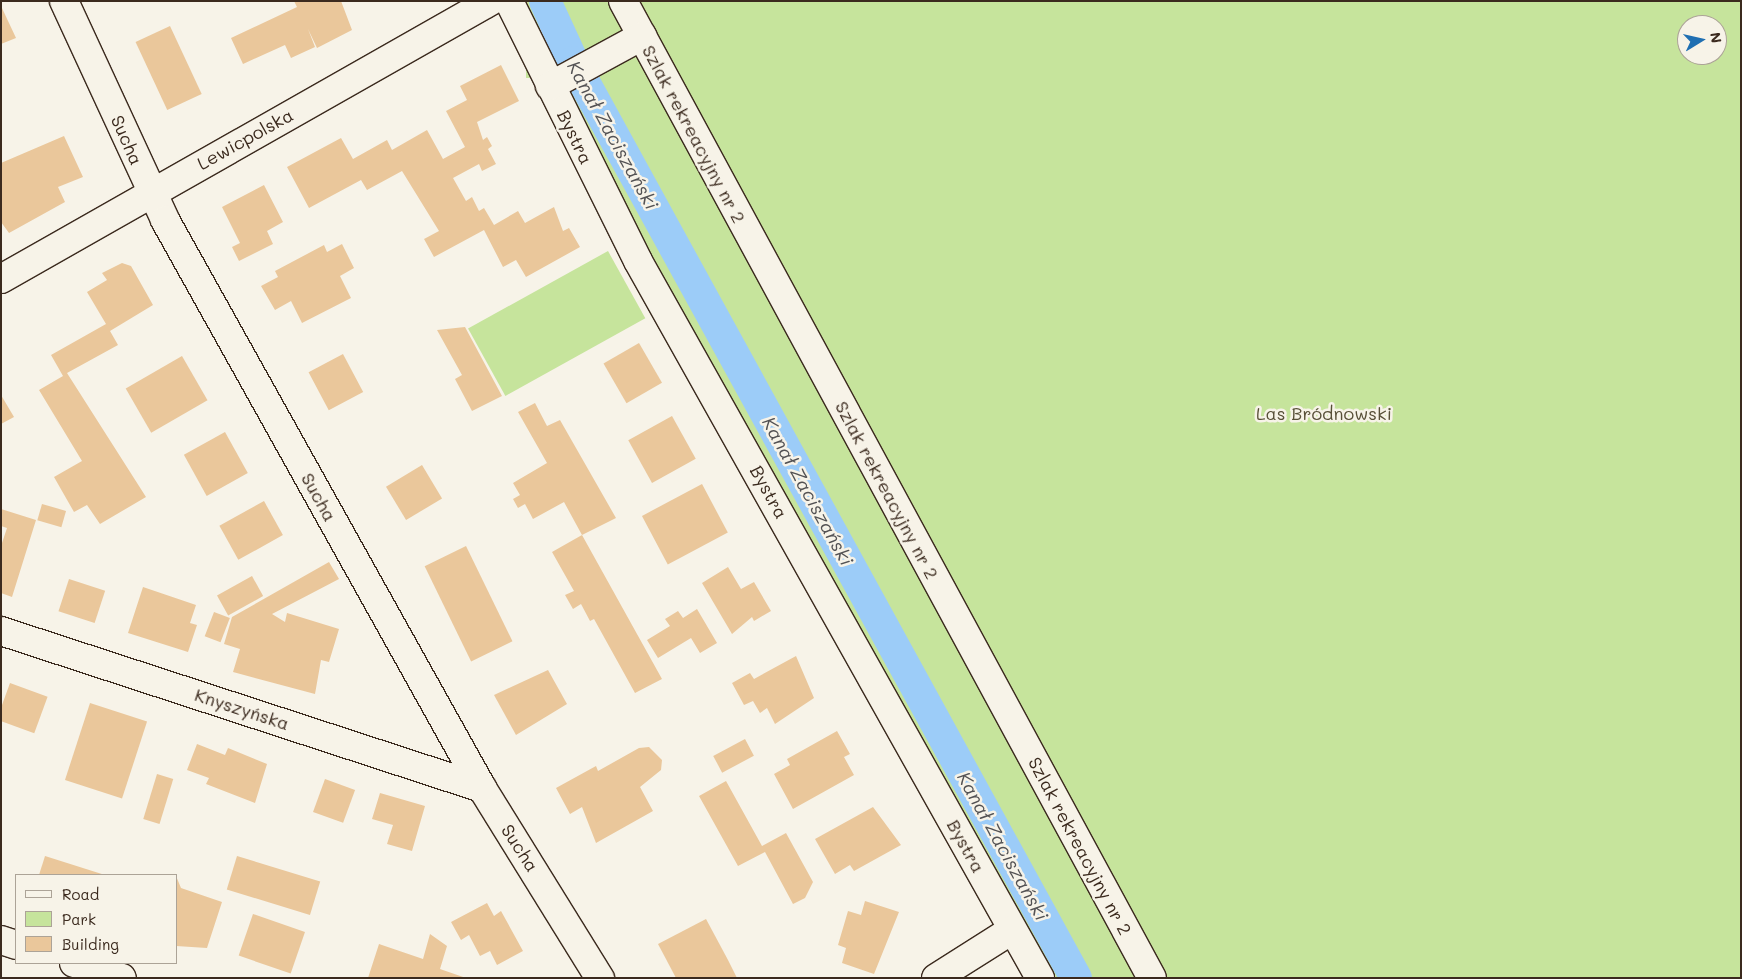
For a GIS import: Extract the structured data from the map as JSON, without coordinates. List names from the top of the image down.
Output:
{
  "streets": {
    "street": [
      "Szlak rekreacyjny nr 2",
      "Bystra",
      "Lewicpolska",
      "Sucha",
      "Knyszyńska"
    ]
  },
  "crossings": [
    ["Lewicpolska", "Sucha"],
    ["Sucha", "Knyszyńska"]
  ],
  "water": ["Kanał Zaciszański"],
  "parks": ["Las Bródnowski"],
  "legend": ["Road", "Park", "Building"],
  "north": "right"
}
